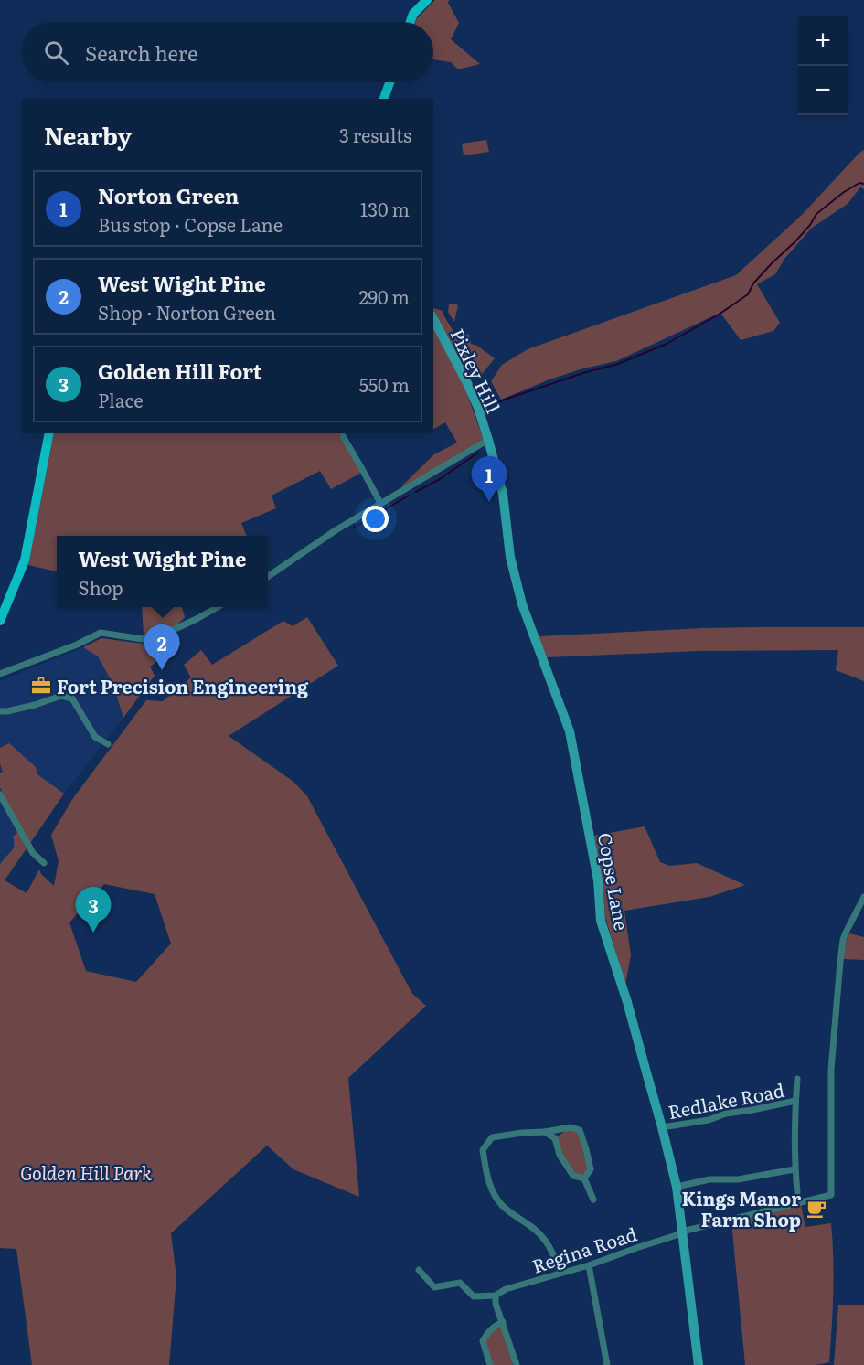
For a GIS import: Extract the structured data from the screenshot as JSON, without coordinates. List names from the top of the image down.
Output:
{
  "streets": {
    "street": [
      "Pixley Hill",
      "Copse Lane",
      "Redlake Road",
      "Regina Road"
    ]
  },
  "crossings": [
    ["Pixley Hill", "Copse Lane"],
    ["Copse Lane", "Redlake Road"],
    ["Copse Lane", "Regina Road"]
  ],
  "parks": ["Golden Hill Park"],
  "places": {
    "office": ["Fort Precision Engineering"],
    "cafe": ["Kings Manor Farm Shop"]
  },
  "page": {
    "map_buttons": ["+", "−"],
    "search": "Search here",
    "heading": ["Nearby", "3 results"],
    "list": [
      {
        "mark": "1",
        "name": "Norton Green",
        "note": "Bus stop · Copse Lane",
        "value": "130 m"
      },
      {
        "mark": "2",
        "name": "West Wight Pine",
        "note": "Shop · Norton Green",
        "value": "290 m"
      },
      {
        "mark": "3",
        "name": "Golden Hill Fort",
        "note": "Place",
        "value": "550 m"
      }
    ],
    "pins": ["1", "2", "3"],
    "popup": ["West Wight Pine", "Shop"]
  }
}
